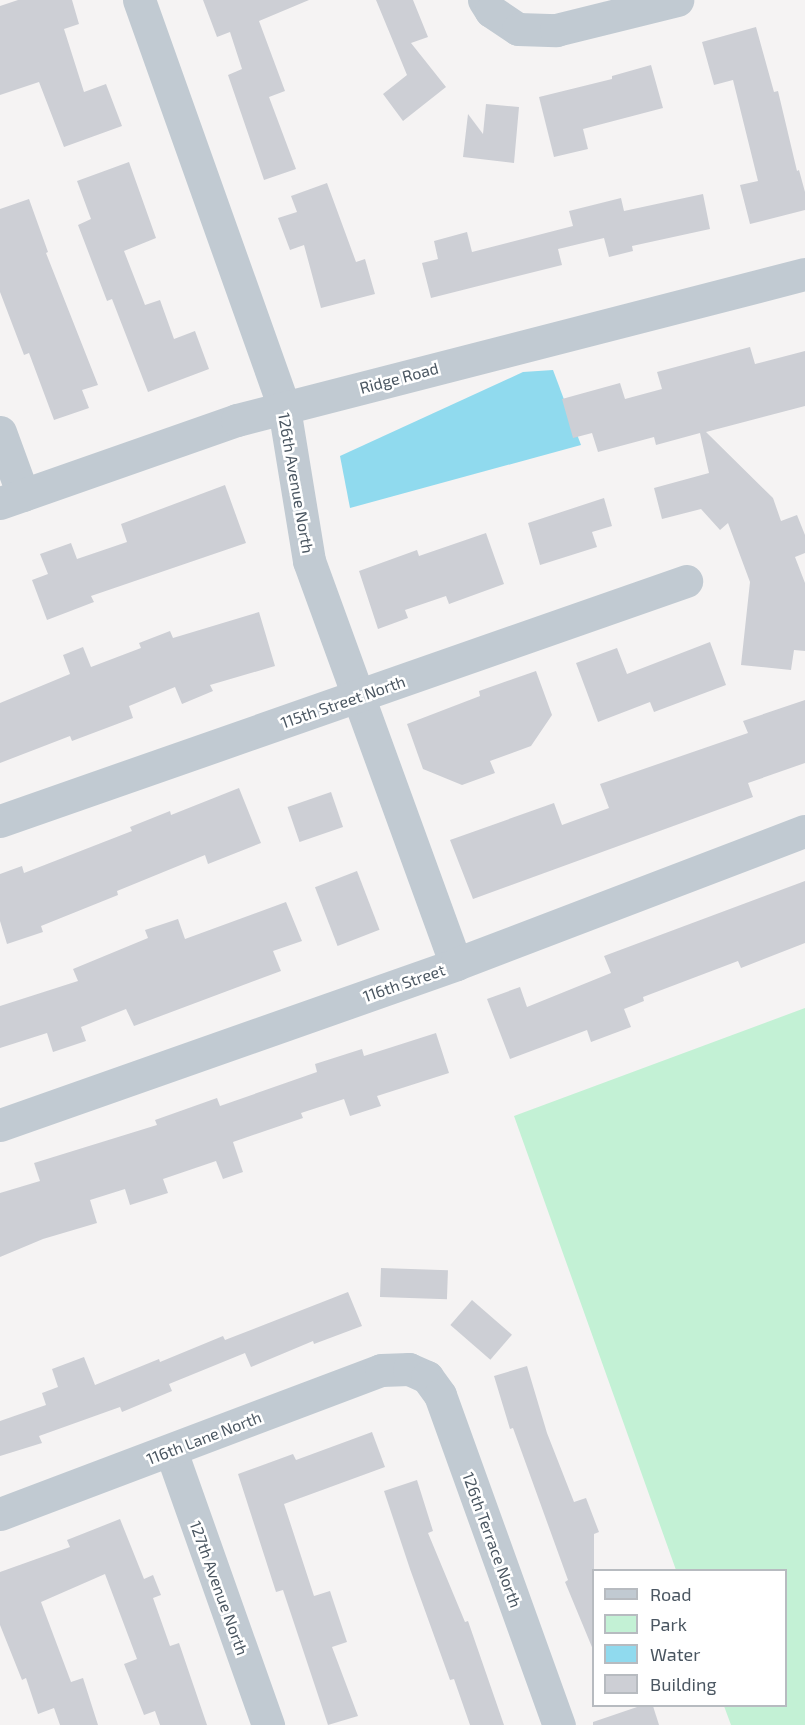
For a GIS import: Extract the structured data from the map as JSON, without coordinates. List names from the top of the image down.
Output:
{
  "streets": {
    "street": [
      "Ridge Road",
      "126th Avenue North",
      "115th Street North",
      "116th Street",
      "116th Lane North",
      "126th Terrace North",
      "127th Avenue North"
    ]
  },
  "crossings": [
    ["Ridge Road", "126th Avenue North"],
    ["126th Avenue North", "115th Street North"],
    ["126th Avenue North", "116th Street"],
    ["116th Lane North", "126th Terrace North"],
    ["116th Lane North", "127th Avenue North"]
  ],
  "legend": [
    "Road",
    "Park",
    "Water",
    "Building"
  ]
}
